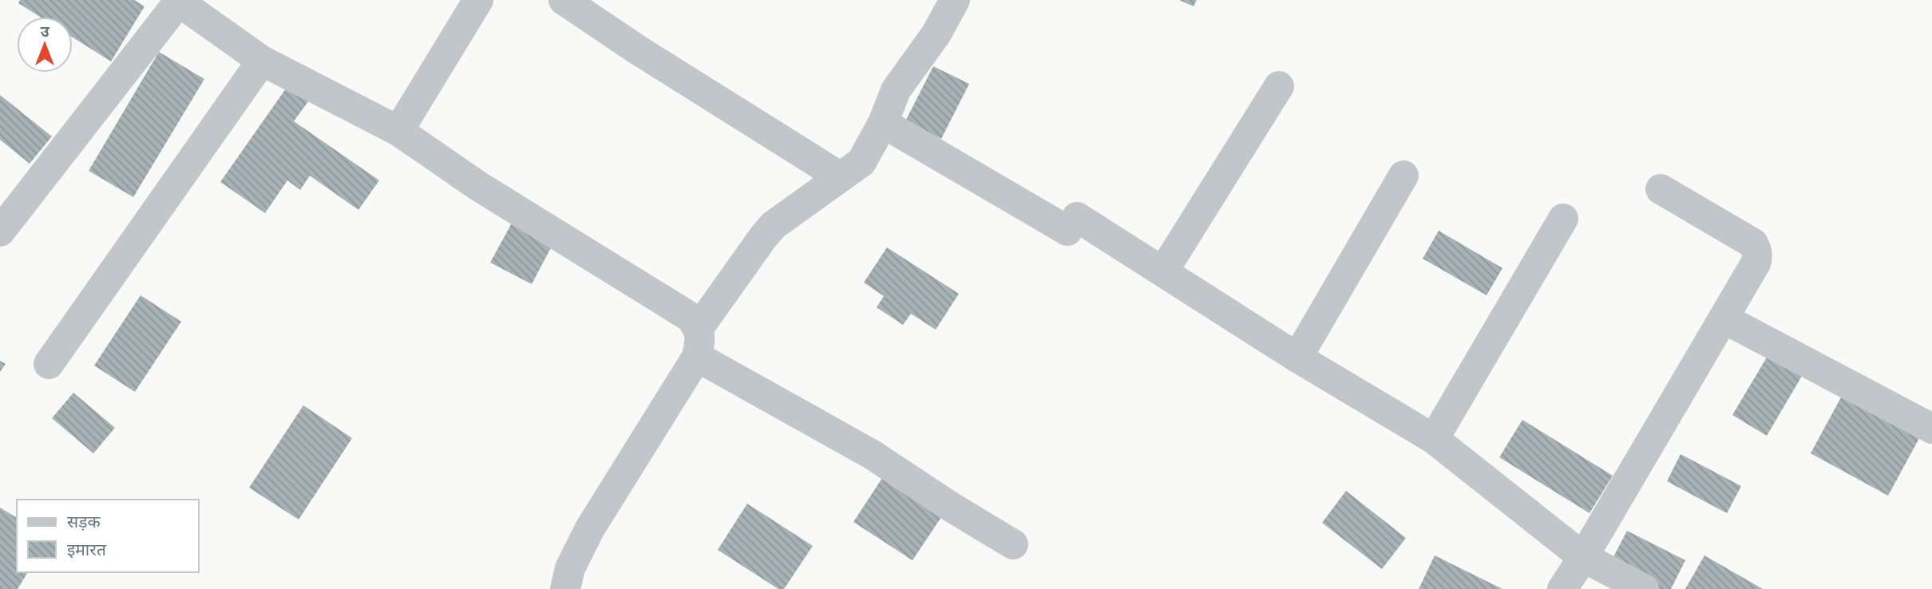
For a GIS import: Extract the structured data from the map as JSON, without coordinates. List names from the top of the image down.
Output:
{
  "legend": ["सड़क", "इमारत"],
  "north": "top"
}
